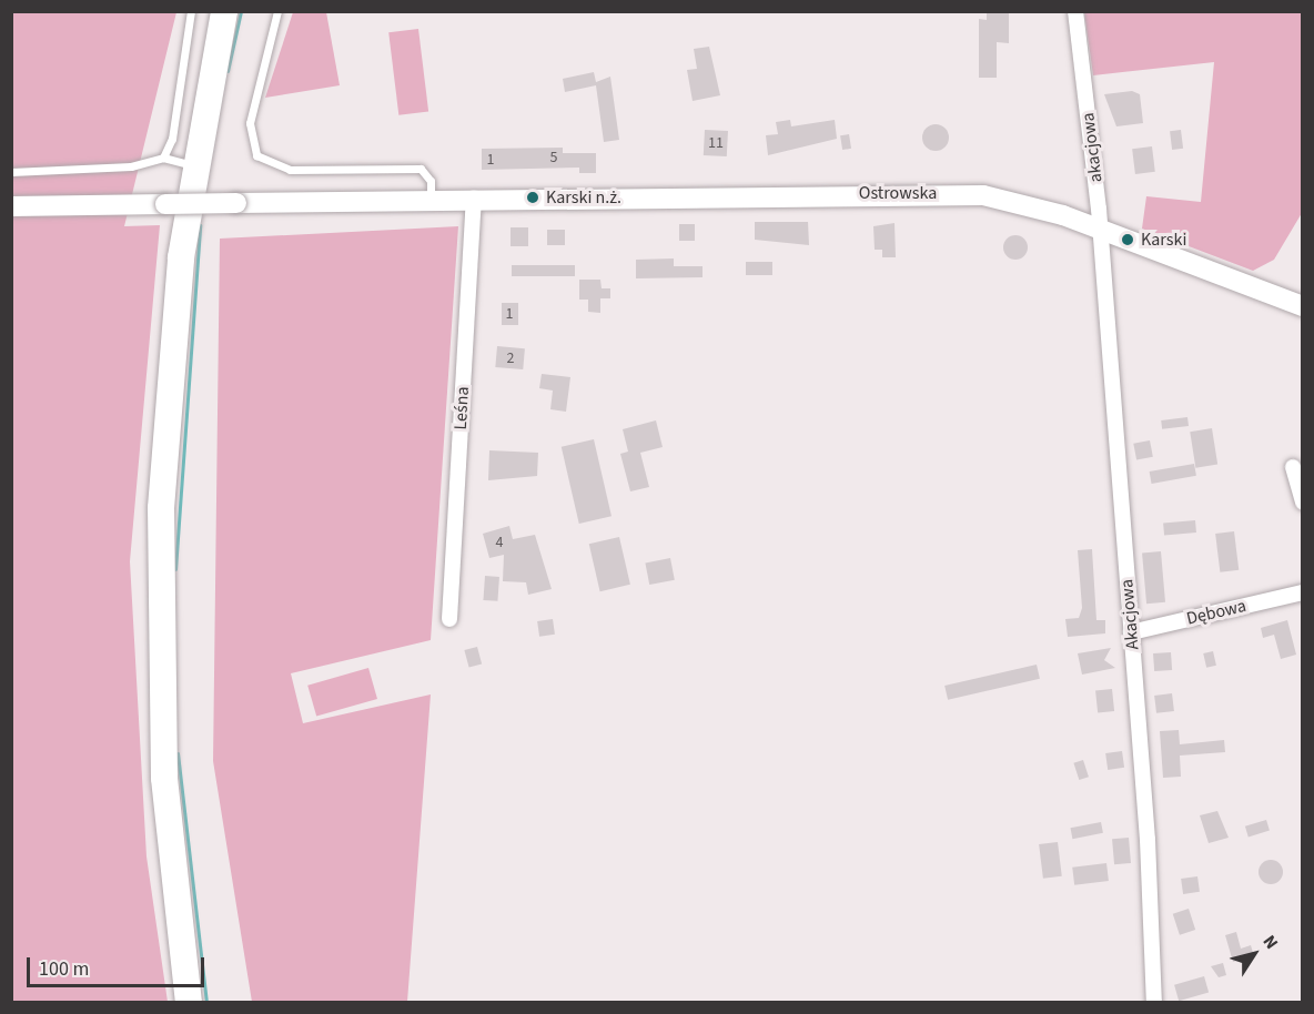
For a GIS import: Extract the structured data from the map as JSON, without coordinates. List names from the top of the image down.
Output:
{
  "streets": {
    "street": [
      "akacjowa",
      "Ostrowska",
      "Leśna",
      "Dębowa",
      "Akacjowa"
    ]
  },
  "crossings": [
    ["akacjowa", "Ostrowska"],
    ["akacjowa", "Akacjowa"],
    ["Ostrowska", "Leśna"],
    ["Ostrowska", "Akacjowa"],
    ["Dębowa", "Akacjowa"]
  ],
  "places": ["Karski n.ż.", "Karski"],
  "house_numbers": [
    "11",
    "5",
    "1",
    "1",
    "2",
    "4"
  ],
  "scale_bar": "100 m",
  "north": "top right"
}
